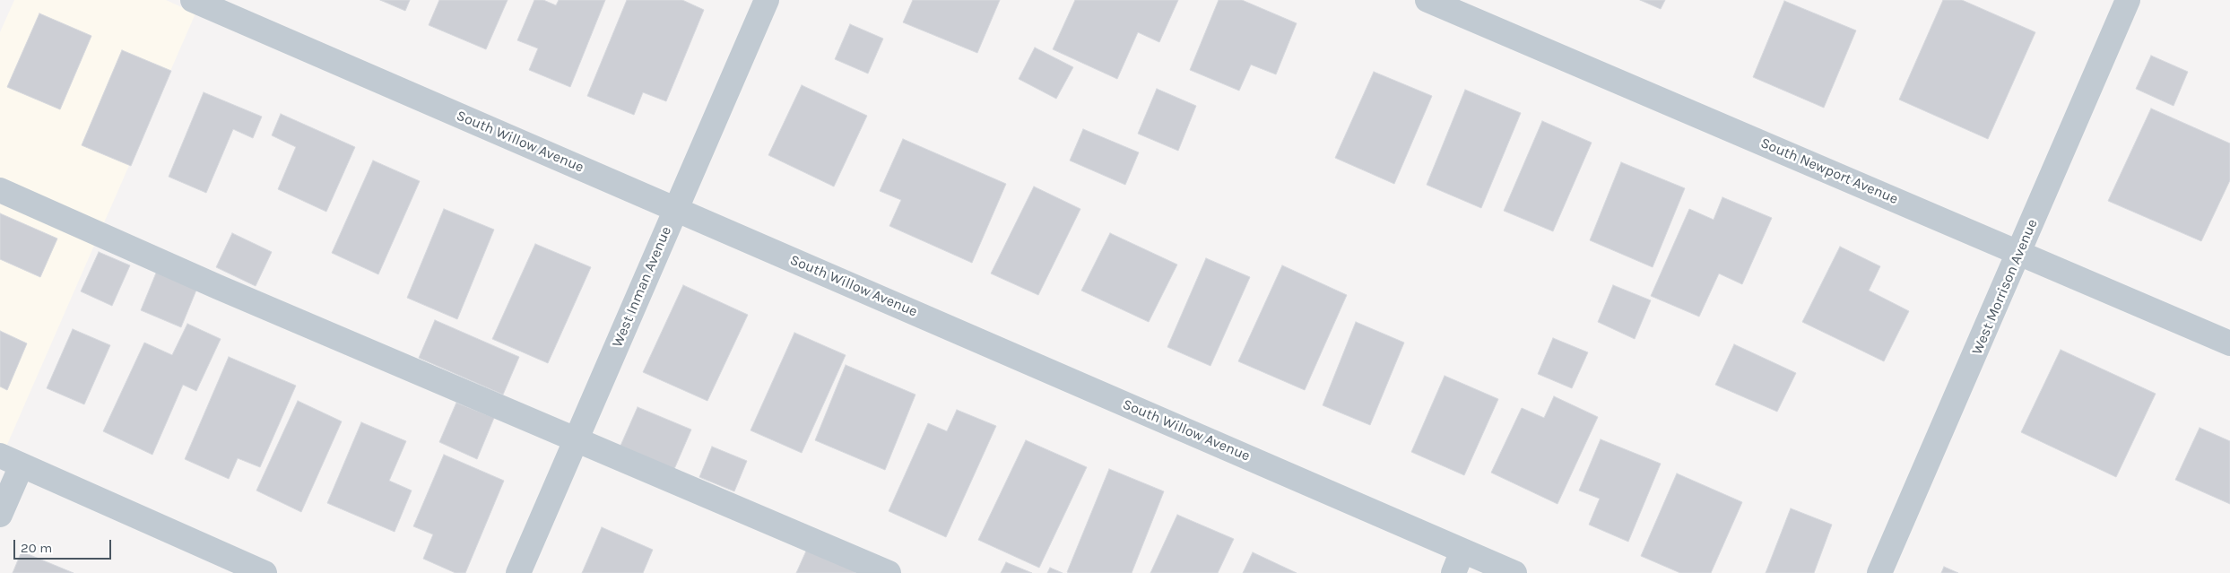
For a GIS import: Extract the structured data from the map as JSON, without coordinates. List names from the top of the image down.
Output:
{
  "streets": {
    "street": [
      "South Willow Avenue",
      "South Newport Avenue",
      "West Inman Avenue",
      "West Morrison Avenue"
    ]
  },
  "crossings": [
    ["South Willow Avenue", "West Inman Avenue"],
    ["South Newport Avenue", "West Morrison Avenue"]
  ],
  "scale_bar": "20 m"
}
